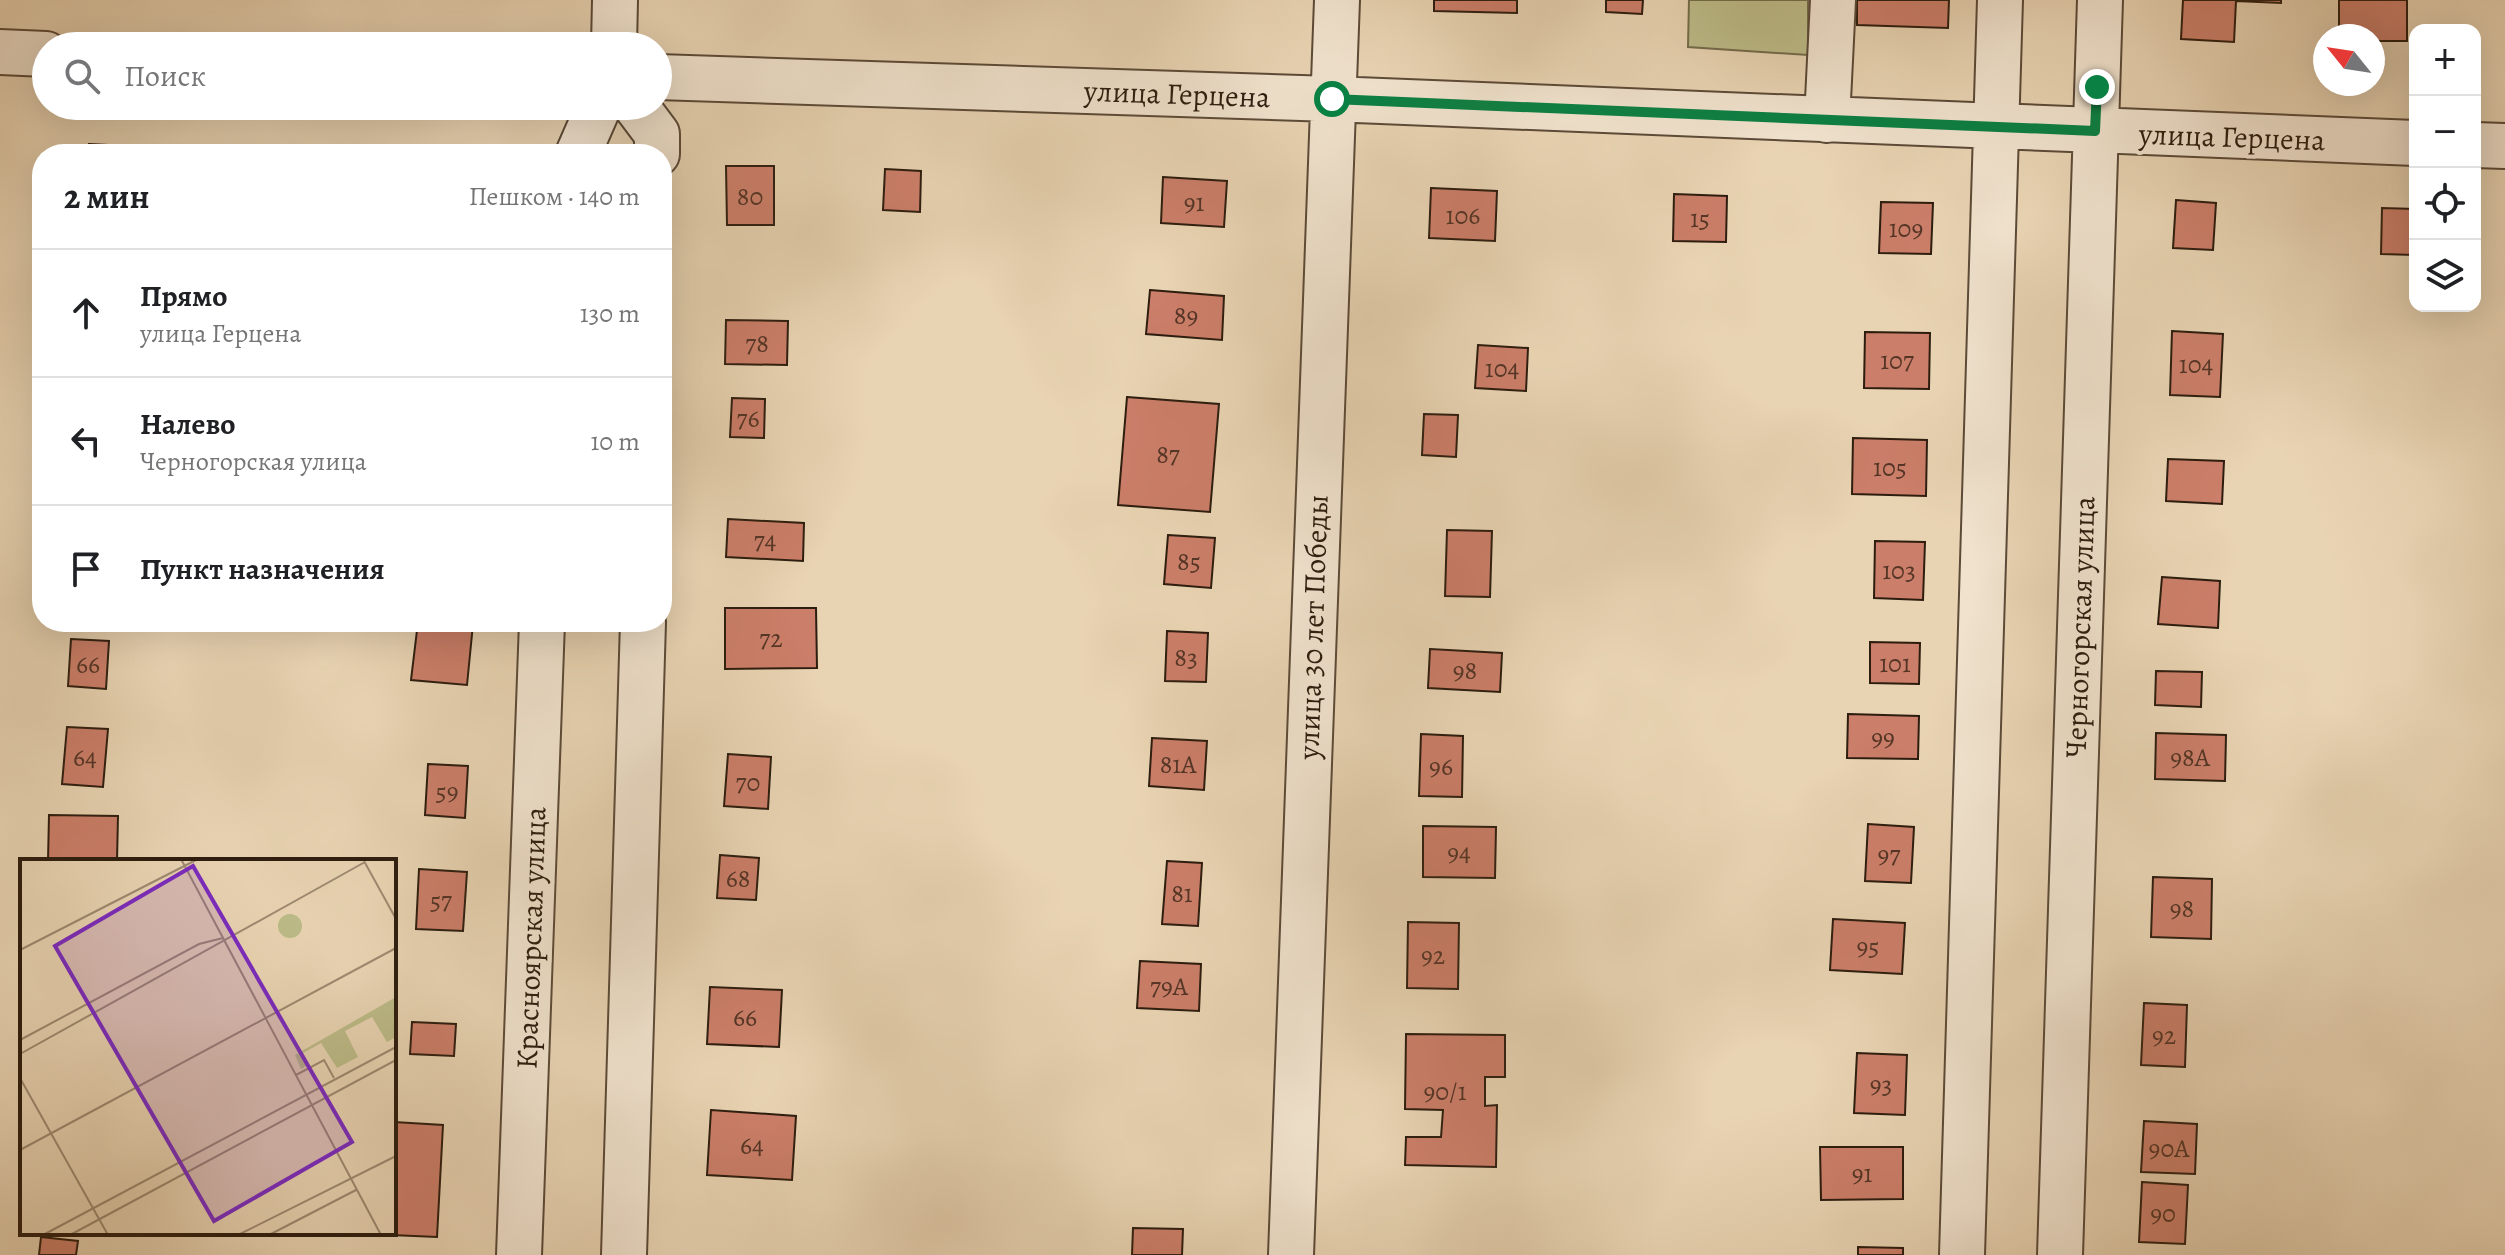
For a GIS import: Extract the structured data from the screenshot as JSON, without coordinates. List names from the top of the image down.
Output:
{
  "streets": {
    "street": [
      "улица Герцена",
      "улица 30 лет Победы",
      "Черногорская улица",
      "Красноярская улица"
    ]
  },
  "crossings": [
    ["улица Герцена", "улица 30 лет Победы"],
    ["улица Герцена", "Черногорская улица"]
  ],
  "house_numbers": [
    "80",
    "91",
    "106",
    "15",
    "109",
    "89",
    "78",
    "107",
    "104",
    "104",
    "76",
    "87",
    "105",
    "74",
    "85",
    "103",
    "72",
    "83",
    "101",
    "66",
    "98",
    "99",
    "64",
    "98А",
    "81А",
    "96",
    "70",
    "59",
    "94",
    "97",
    "68",
    "81",
    "57",
    "98",
    "95",
    "92",
    "79А",
    "66",
    "92",
    "93",
    "90/1",
    "64",
    "90А",
    "91",
    "90"
  ],
  "north": "top left",
  "page": {
    "map_buttons": ["+", "−"],
    "search": "Поиск",
    "heading": ["2 мин", "Пешком · 140 m"],
    "list": [
      ["Прямо", "улица Герцена", "130 m"],
      ["Налево", "Черногорская улица", "10 m"],
      "Пункт назначения"
    ]
  }
}
